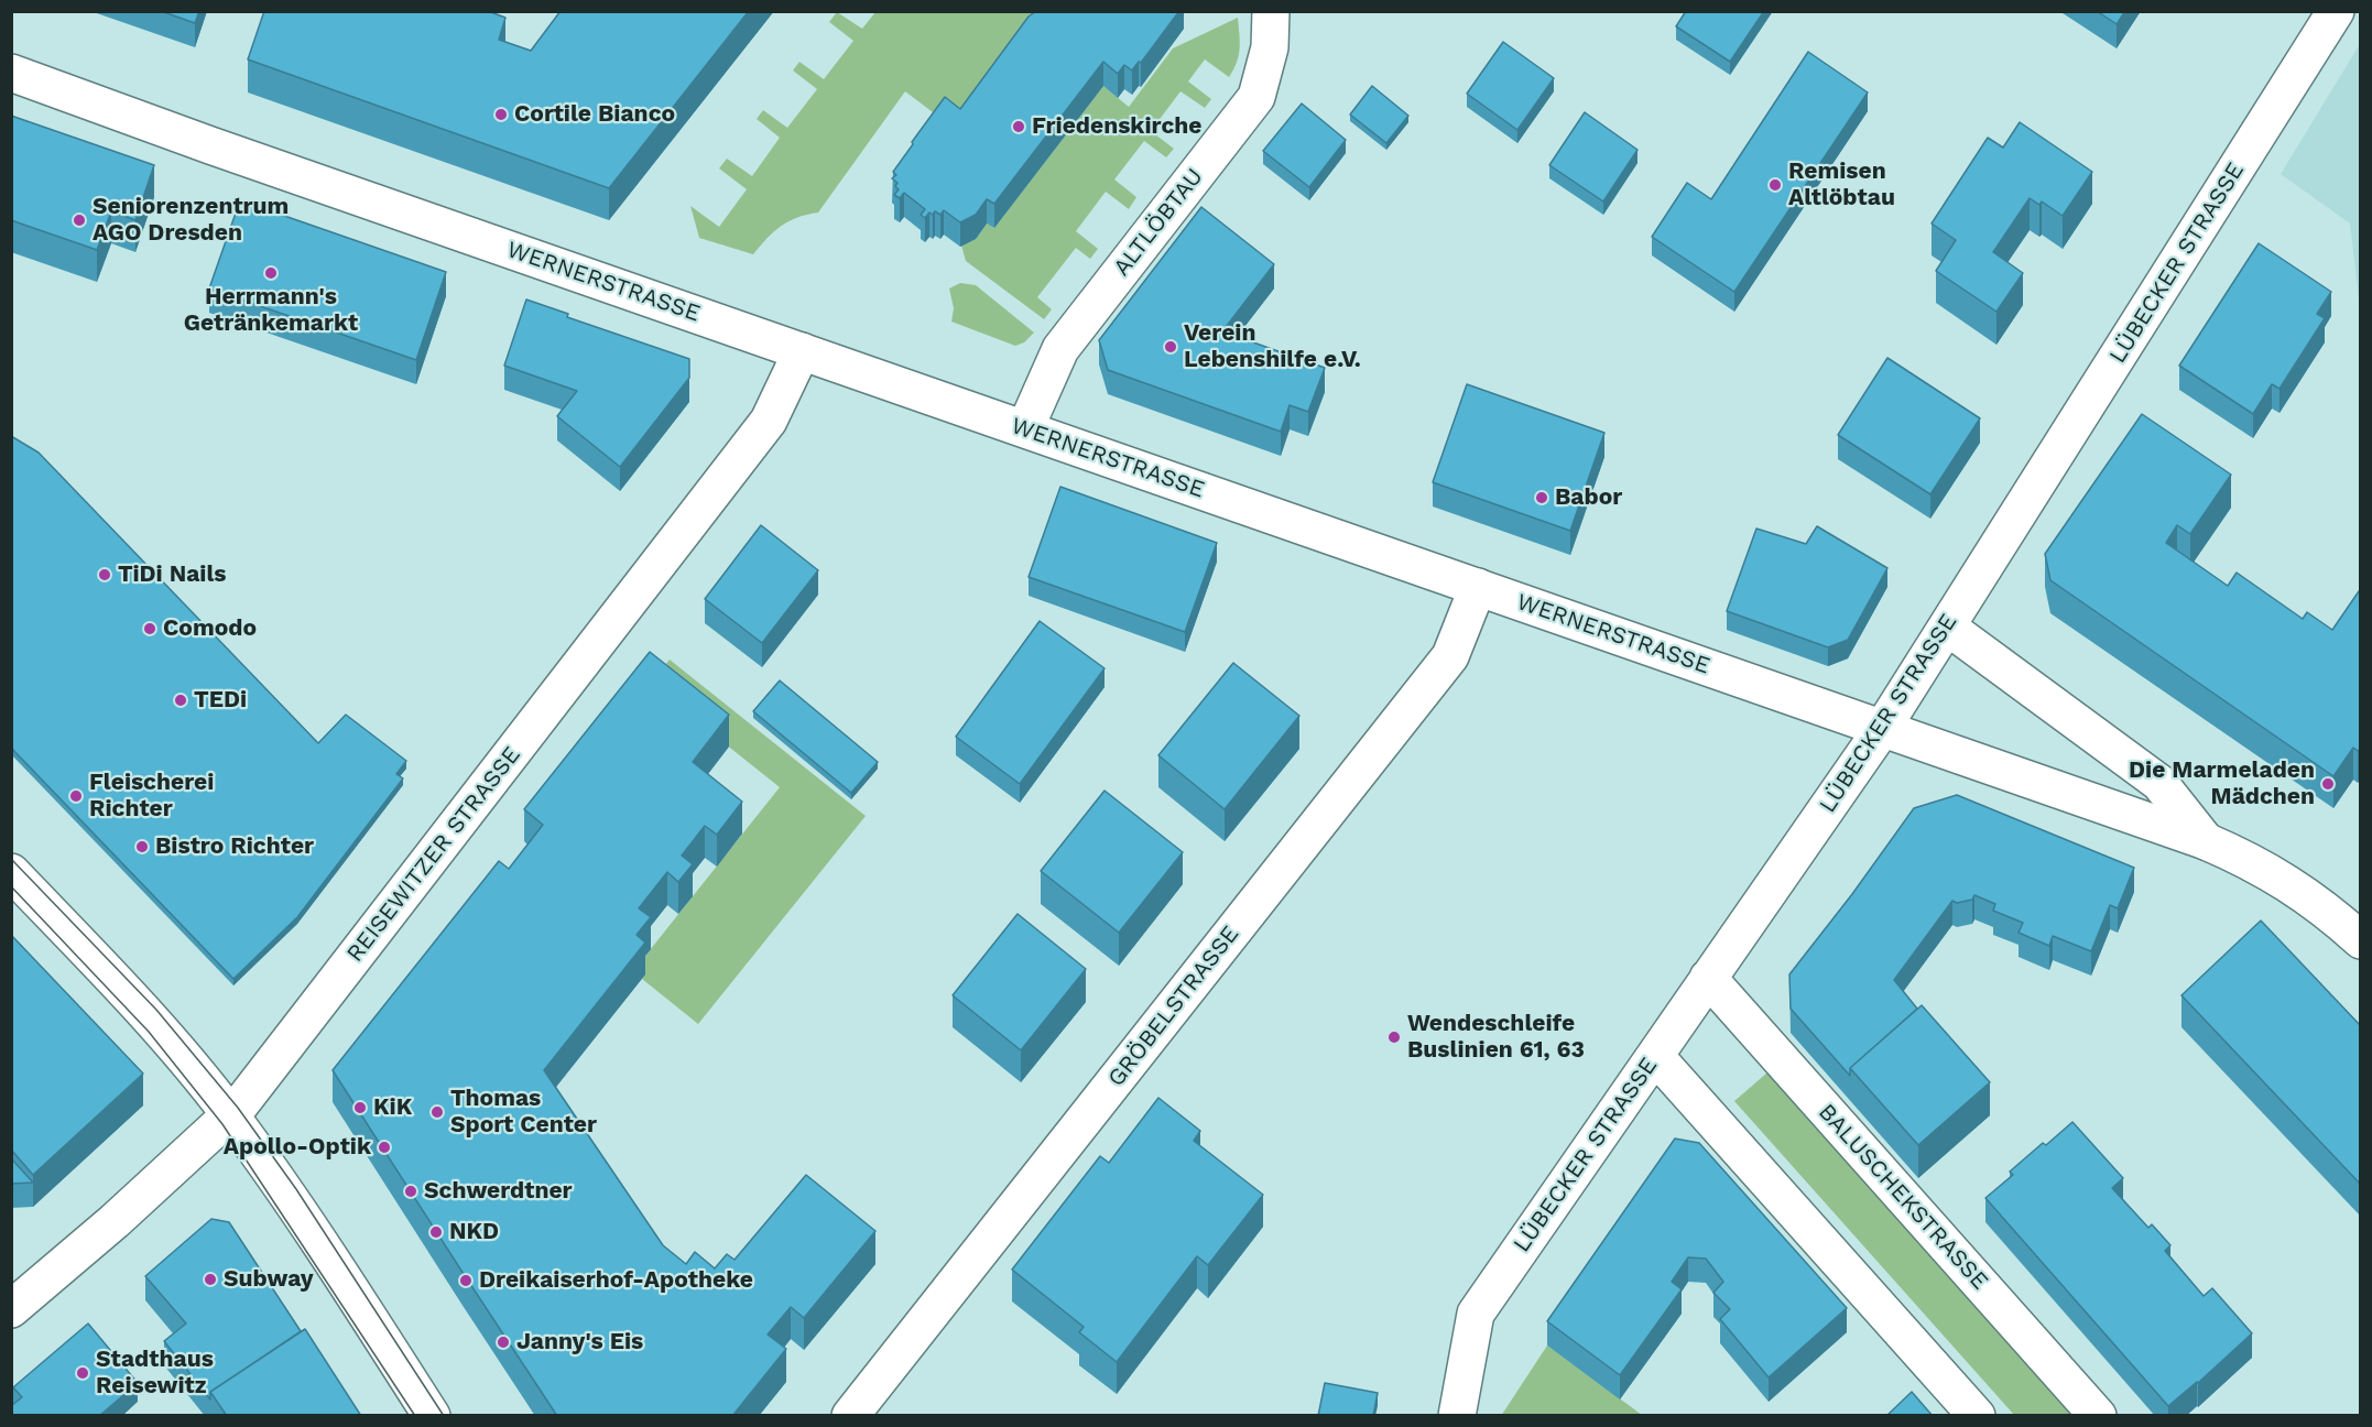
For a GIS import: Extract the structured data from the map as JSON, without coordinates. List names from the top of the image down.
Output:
{
  "streets": {
    "street": [
      "ALTLÖBTAU",
      "LÜBECKER STRASSE",
      "WERNERSTRASSE",
      "REISEWITZER STRASSE",
      "GRÖBELSTRASSE",
      "BALUSCHEKSTRASSE"
    ]
  },
  "crossings": [
    ["ALTLÖBTAU", "WERNERSTRASSE"],
    ["LÜBECKER STRASSE", "WERNERSTRASSE"],
    ["LÜBECKER STRASSE", "BALUSCHEKSTRASSE"],
    ["WERNERSTRASSE", "REISEWITZER STRASSE"],
    ["WERNERSTRASSE", "GRÖBELSTRASSE"]
  ],
  "places": [
    "Cortile Bianco",
    "Friedenskirche",
    "Remisen Altlöbtau",
    "Seniorenzentrum AGO Dresden",
    "Herrmann's Getränkemarkt",
    "Verein Lebenshilfe e.V.",
    "Babor",
    "TiDi Nails",
    "Comodo",
    "TEDi",
    "Die Marmeladen Mädchen",
    "Fleischerei Richter",
    "Bistro Richter",
    "Wendeschleife Buslinien 61, 63",
    "KiK",
    "Thomas Sport Center",
    "Apollo-Optik",
    "Schwerdtner",
    "NKD",
    "Subway",
    "Dreikaiserhof-Apotheke",
    "Janny's Eis",
    "Stadthaus Reisewitz"
  ]
}
